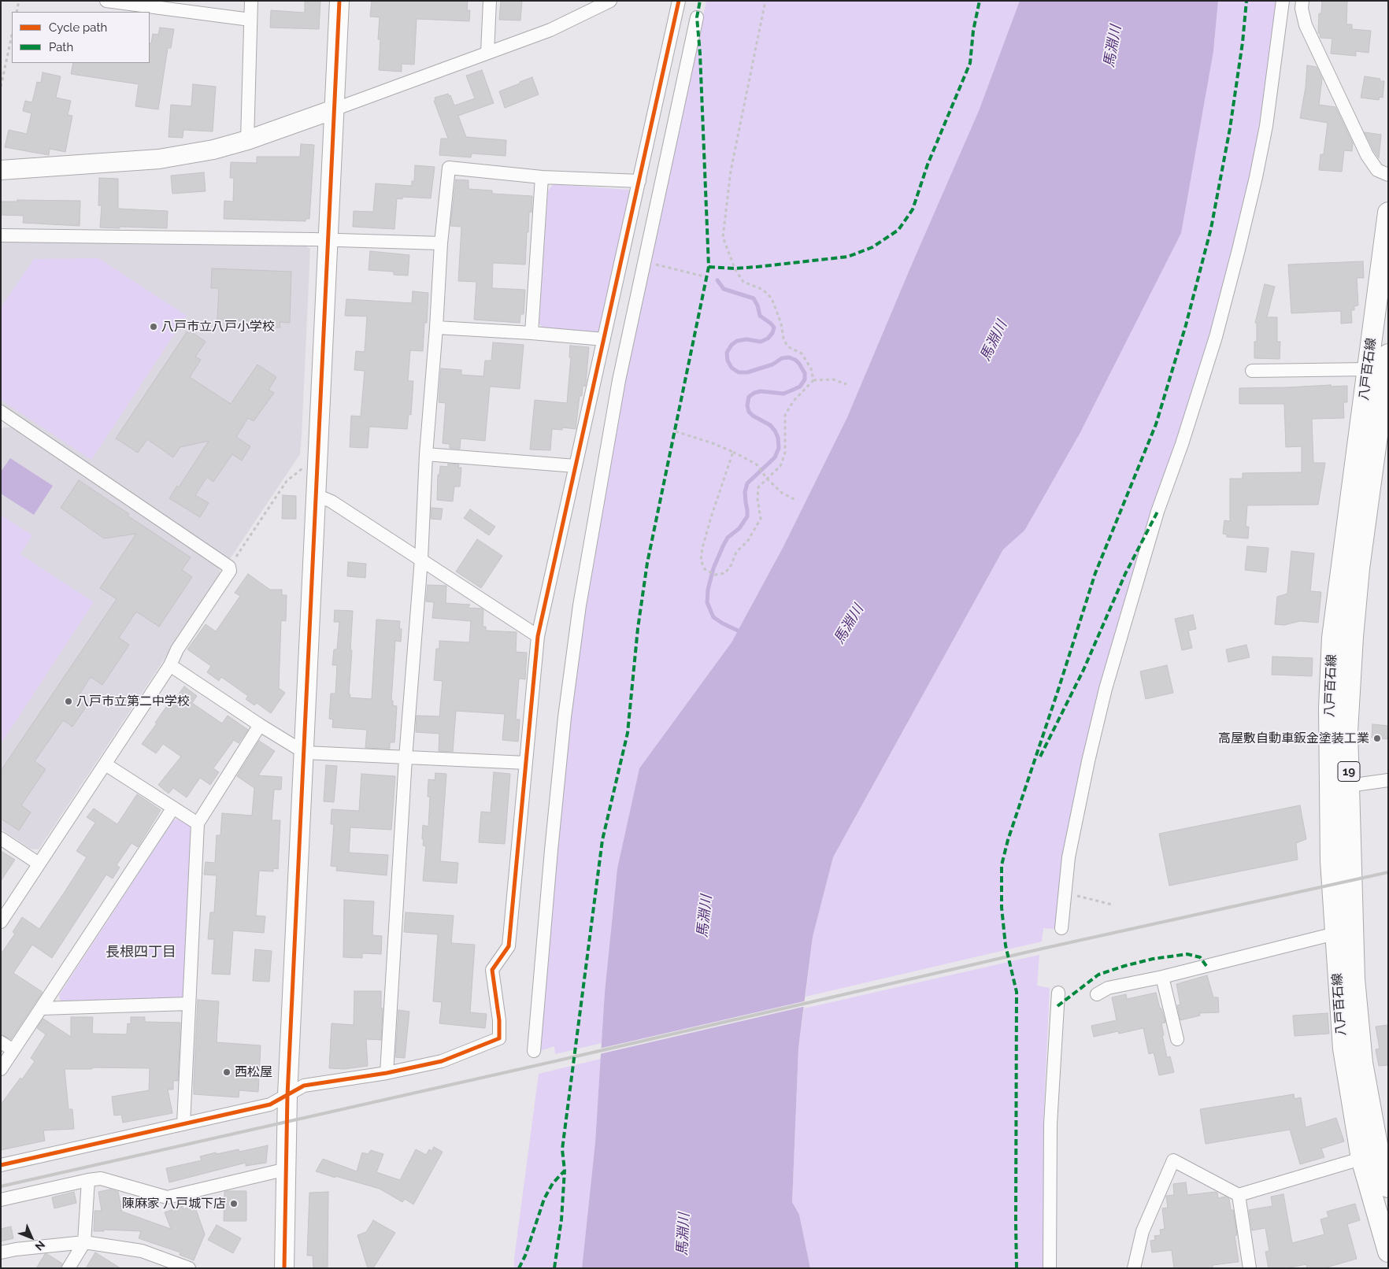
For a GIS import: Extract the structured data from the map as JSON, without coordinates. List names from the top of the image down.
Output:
{
  "streets": {
    "main road": ["八戸百石線", "19"]
  },
  "districts": ["長根四丁目"],
  "water": ["馬淵川"],
  "places": [
    "八戸市立八戸小学校",
    "八戸市立第二中学校",
    "高屋敷自動車鈑金塗装工業",
    "西松屋",
    "陳麻家 八戸城下店"
  ],
  "legend": ["Cycle path", "Path"],
  "north": "bottom right"
}
